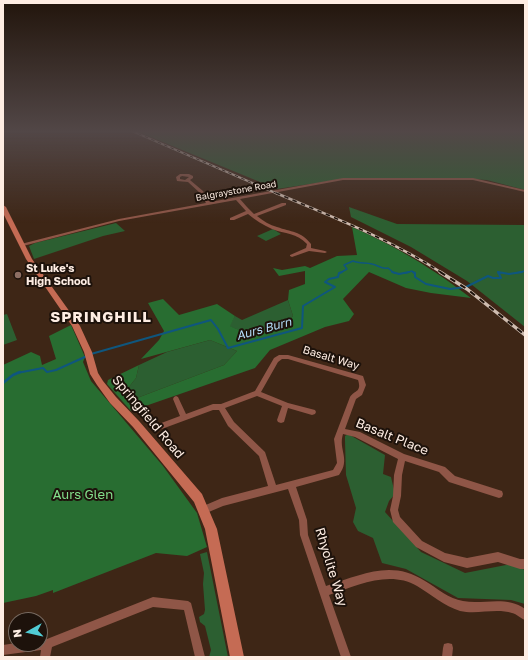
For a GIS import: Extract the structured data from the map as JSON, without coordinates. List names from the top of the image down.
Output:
{
  "streets": {
    "street": [
      "Balgraystone Road",
      "Basalt Way",
      "Springfield Road",
      "Basalt Place",
      "Rhyolite Way"
    ]
  },
  "crossings": [
    ["Balgraystone Road", "Springfield Road"],
    ["Basalt Way", "Springfield Road"],
    ["Basalt Way", "Basalt Place"],
    ["Basalt Way", "Rhyolite Way"]
  ],
  "districts": ["SPRINGHILL"],
  "water": ["Aurs Burn"],
  "parks": ["Aurs Glen"],
  "places": ["St Luke's High School"],
  "north": "left"
}
